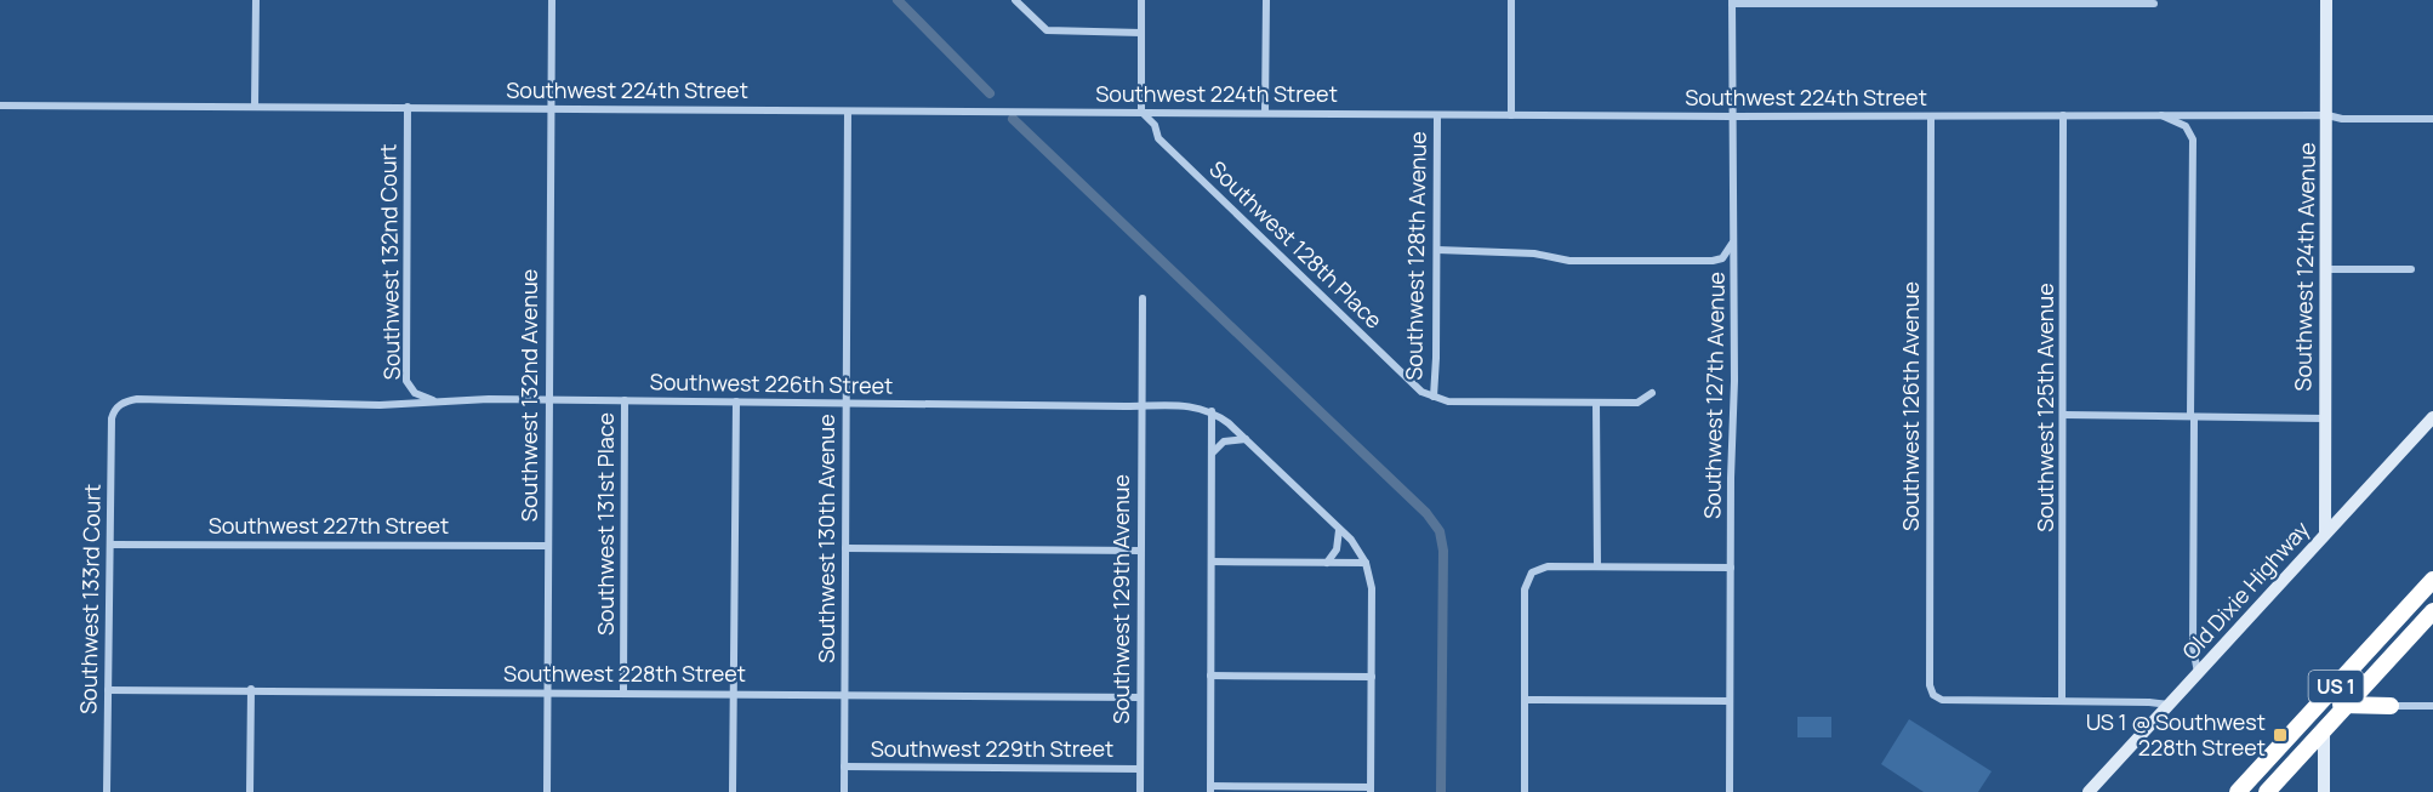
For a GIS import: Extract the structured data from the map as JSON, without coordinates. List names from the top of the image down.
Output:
{
  "streets": {
    "highway": ["US 1"],
    "street": [
      "Southwest 224th Street",
      "Southwest 128th Place",
      "Southwest 128th Avenue",
      "Southwest 132nd Court",
      "Southwest 124th Avenue",
      "Southwest 226th Street",
      "Southwest 132nd Avenue",
      "Southwest 127th Avenue",
      "Southwest 126th Avenue",
      "Southwest 125th Avenue",
      "Southwest 131st Place",
      "Southwest 227th Street",
      "Southwest 130th Avenue",
      "Old Dixie Highway",
      "Southwest 133rd Court",
      "Southwest 129th Avenue",
      "Southwest 228th Street",
      "Southwest 229th Street"
    ]
  },
  "crossings": [
    ["Southwest 224th Street", "Southwest 128th Place"],
    ["Southwest 224th Street", "Southwest 128th Avenue"],
    ["Southwest 224th Street", "Southwest 132nd Court"],
    ["Southwest 224th Street", "Southwest 124th Avenue"],
    ["Southwest 224th Street", "Southwest 132nd Avenue"],
    ["Southwest 224th Street", "Southwest 127th Avenue"],
    ["Southwest 224th Street", "Southwest 126th Avenue"],
    ["Southwest 224th Street", "Southwest 125th Avenue"],
    ["Southwest 224th Street", "Southwest 130th Avenue"],
    ["Southwest 128th Place", "Southwest 128th Avenue"],
    ["Southwest 132nd Court", "Southwest 226th Street"],
    ["Southwest 124th Avenue", "Old Dixie Highway"],
    ["Southwest 226th Street", "Southwest 132nd Avenue"],
    ["Southwest 226th Street", "Southwest 131st Place"],
    ["Southwest 226th Street", "Southwest 130th Avenue"],
    ["Southwest 226th Street", "Southwest 133rd Court"],
    ["Southwest 226th Street", "Southwest 129th Avenue"],
    ["Southwest 132nd Avenue", "Southwest 227th Street"],
    ["Southwest 132nd Avenue", "Southwest 228th Street"],
    ["Southwest 126th Avenue", "Southwest 125th Avenue"],
    ["Southwest 131st Place", "Southwest 228th Street"],
    ["Southwest 227th Street", "Southwest 133rd Court"],
    ["Southwest 130th Avenue", "Southwest 228th Street"],
    ["Southwest 130th Avenue", "Southwest 229th Street"],
    ["Southwest 133rd Court", "Southwest 228th Street"],
    ["Southwest 129th Avenue", "Southwest 228th Street"],
    ["Southwest 129th Avenue", "Southwest 229th Street"]
  ],
  "places": {
    "transit": ["US 1 @ Southwest 228th Street"]
  }
}
